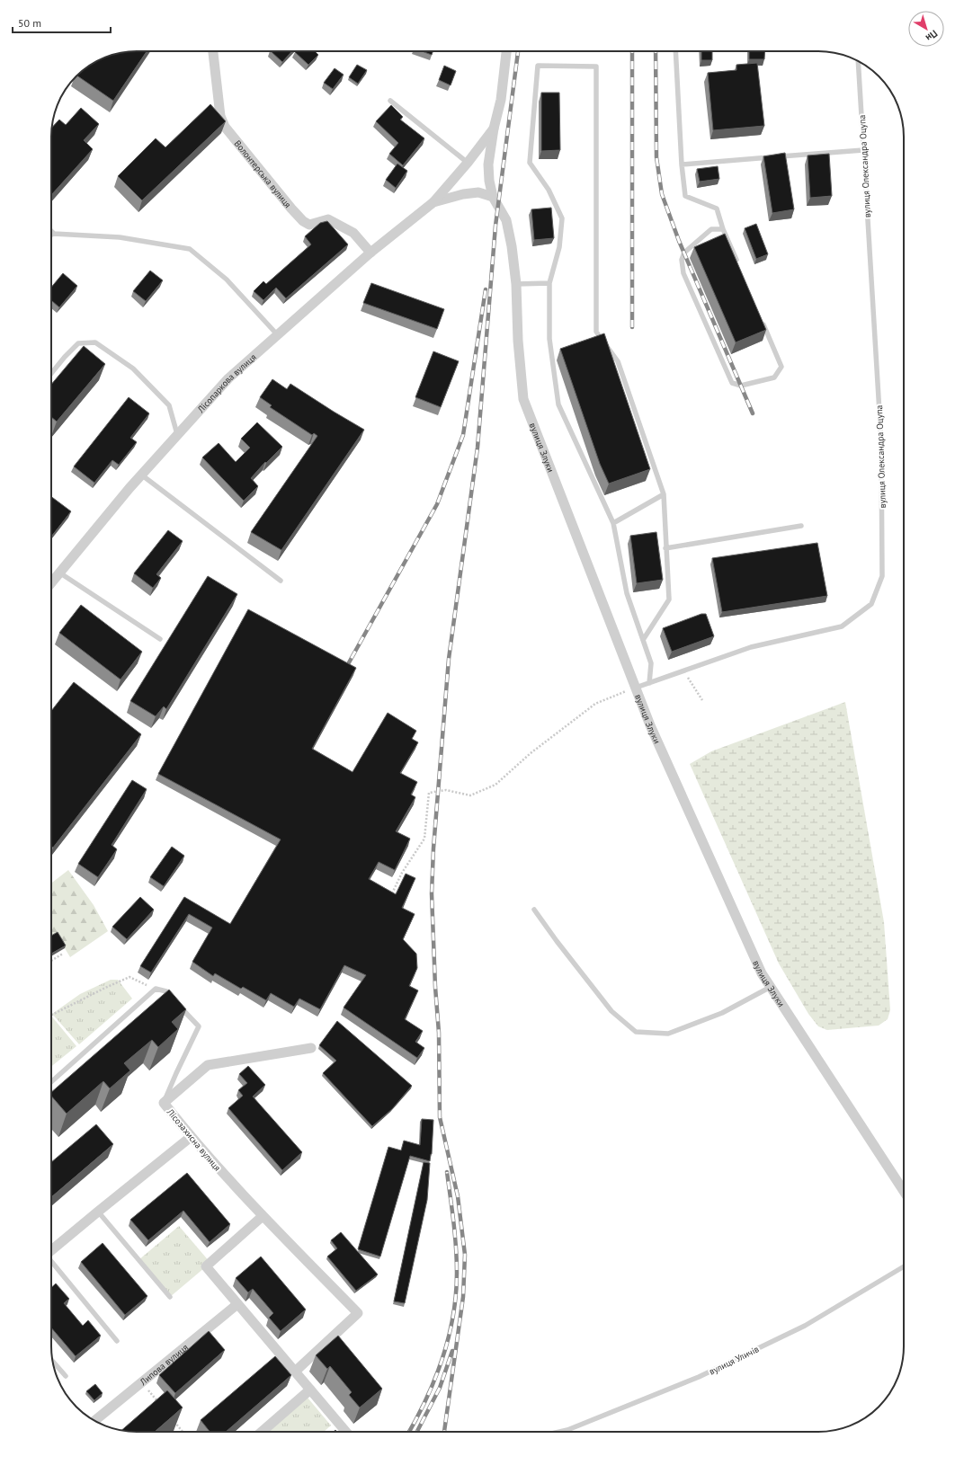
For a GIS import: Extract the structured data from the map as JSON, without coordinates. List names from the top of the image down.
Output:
{
  "streets": {
    "street": [
      "Волонтерська вулиця",
      "Лісопаркова вулиця",
      "вулиця Злуки",
      "Лісозахисна вулиця",
      "Липова вулиця"
    ],
    "lane": ["вулиця Олександра Оцупа", "вулиця Уличів"]
  },
  "crossings": [
    ["вулиця Олександра Оцупа", "вулиця Злуки"],
    ["Волонтерська вулиця", "Лісопаркова вулиця"],
    ["Лісопаркова вулиця", "вулиця Злуки"]
  ],
  "scale_bar": "50 m",
  "north": "bottom right"
}
